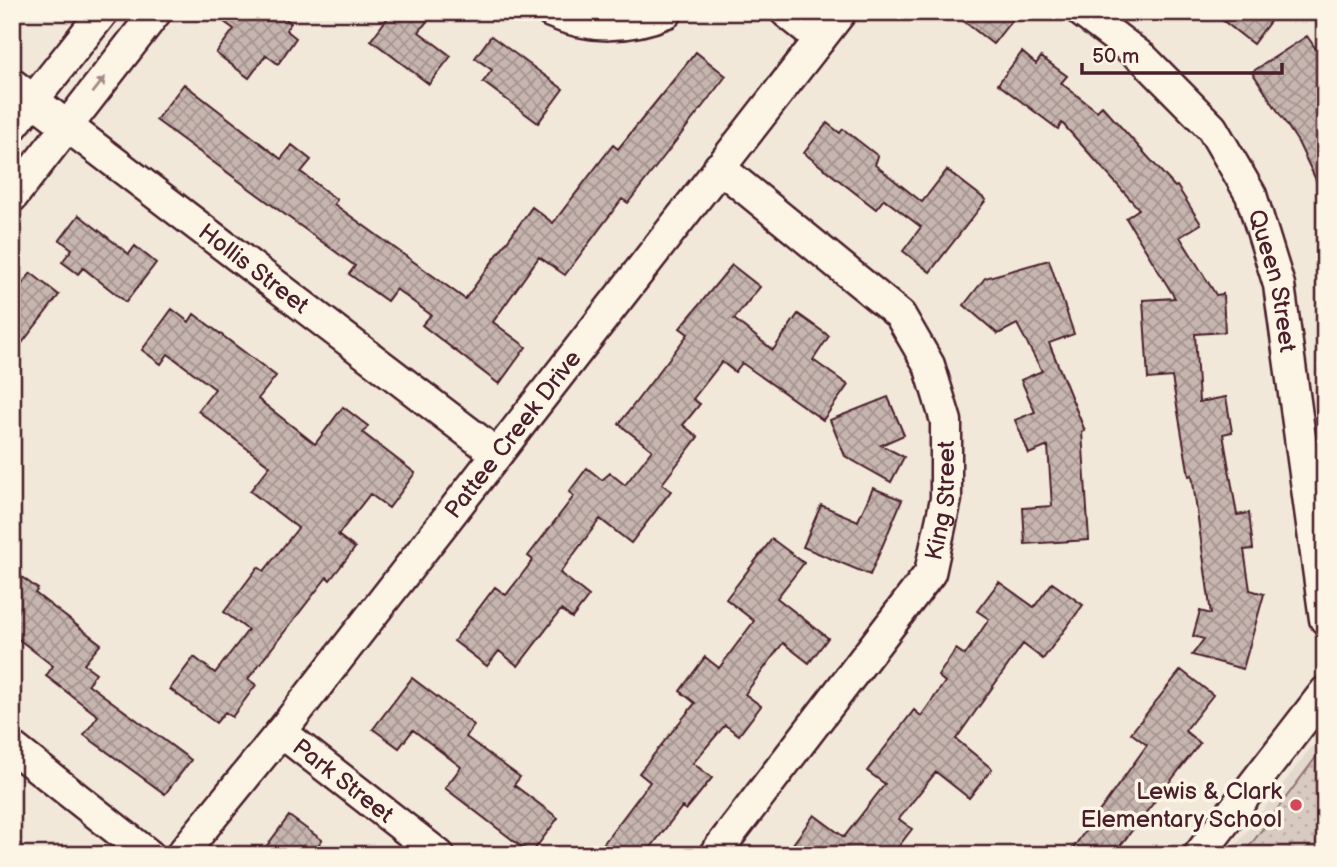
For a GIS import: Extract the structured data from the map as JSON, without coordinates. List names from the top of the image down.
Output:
{
  "streets": {
    "street": [
      "Hollis Street",
      "Queen Street",
      "Pattee Creek Drive",
      "King Street",
      "Park Street"
    ]
  },
  "crossings": [
    ["Hollis Street", "Pattee Creek Drive"],
    ["Pattee Creek Drive", "King Street"],
    ["Pattee Creek Drive", "Park Street"]
  ],
  "places": ["Lewis & Clark Elementary School"],
  "scale_bar": "50 m"
}
